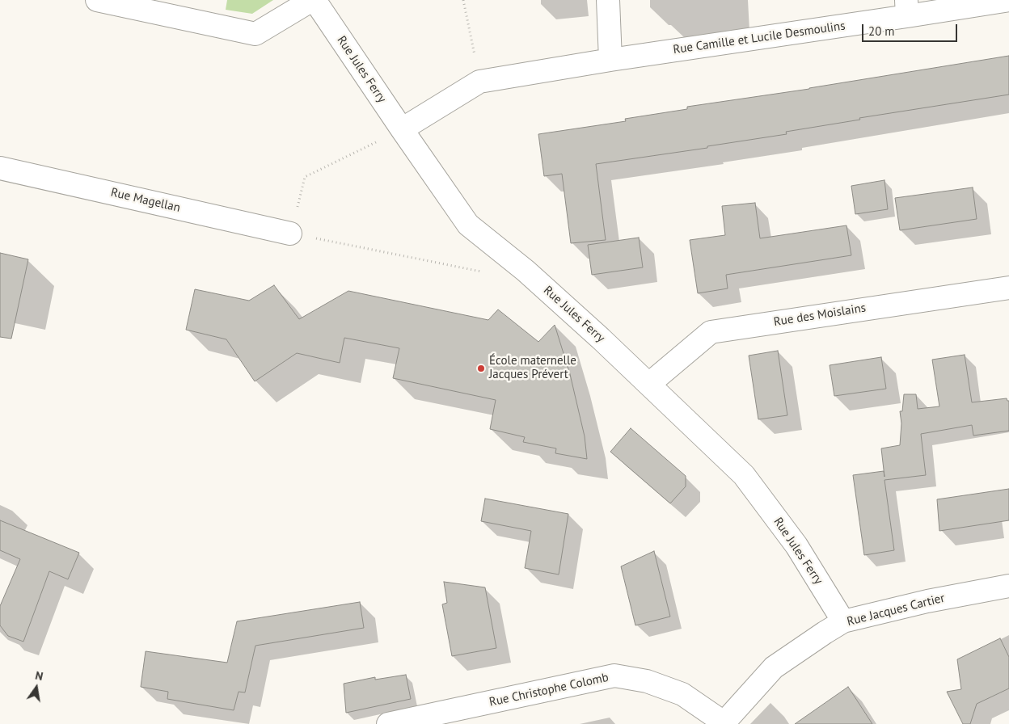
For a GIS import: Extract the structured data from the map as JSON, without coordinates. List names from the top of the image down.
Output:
{
  "streets": {
    "street": [
      "Rue Camille et Lucile Desmoulins",
      "Rue Jules Ferry",
      "Rue Magellan",
      "Rue des Moislains",
      "Rue Jacques Cartier",
      "Rue Christophe Colomb"
    ]
  },
  "crossings": [
    ["Rue Camille et Lucile Desmoulins", "Rue Jules Ferry"],
    ["Rue Jules Ferry", "Rue des Moislains"],
    ["Rue Jules Ferry", "Rue Jacques Cartier"],
    ["Rue Jacques Cartier", "Rue Christophe Colomb"]
  ],
  "places": ["École maternelle Jacques Prévert"],
  "scale_bar": "20 m",
  "north": "top"
}
